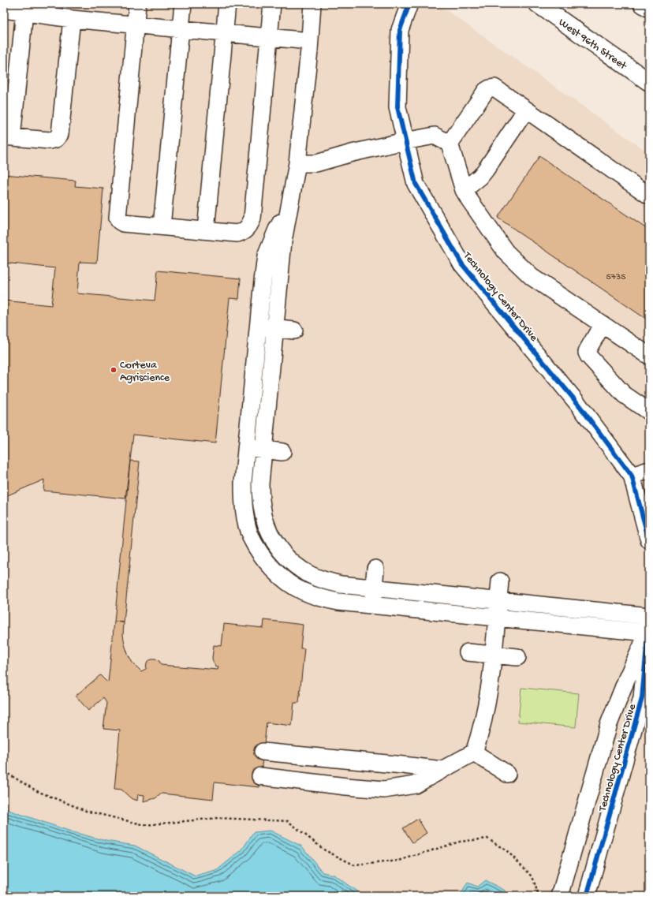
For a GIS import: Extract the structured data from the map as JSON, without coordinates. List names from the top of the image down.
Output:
{
  "streets": {
    "main road": ["West 96th Street"],
    "street": ["Technology Center Drive"]
  },
  "places": ["Corteva Agriscience"],
  "house_numbers": ["5735"]
}
